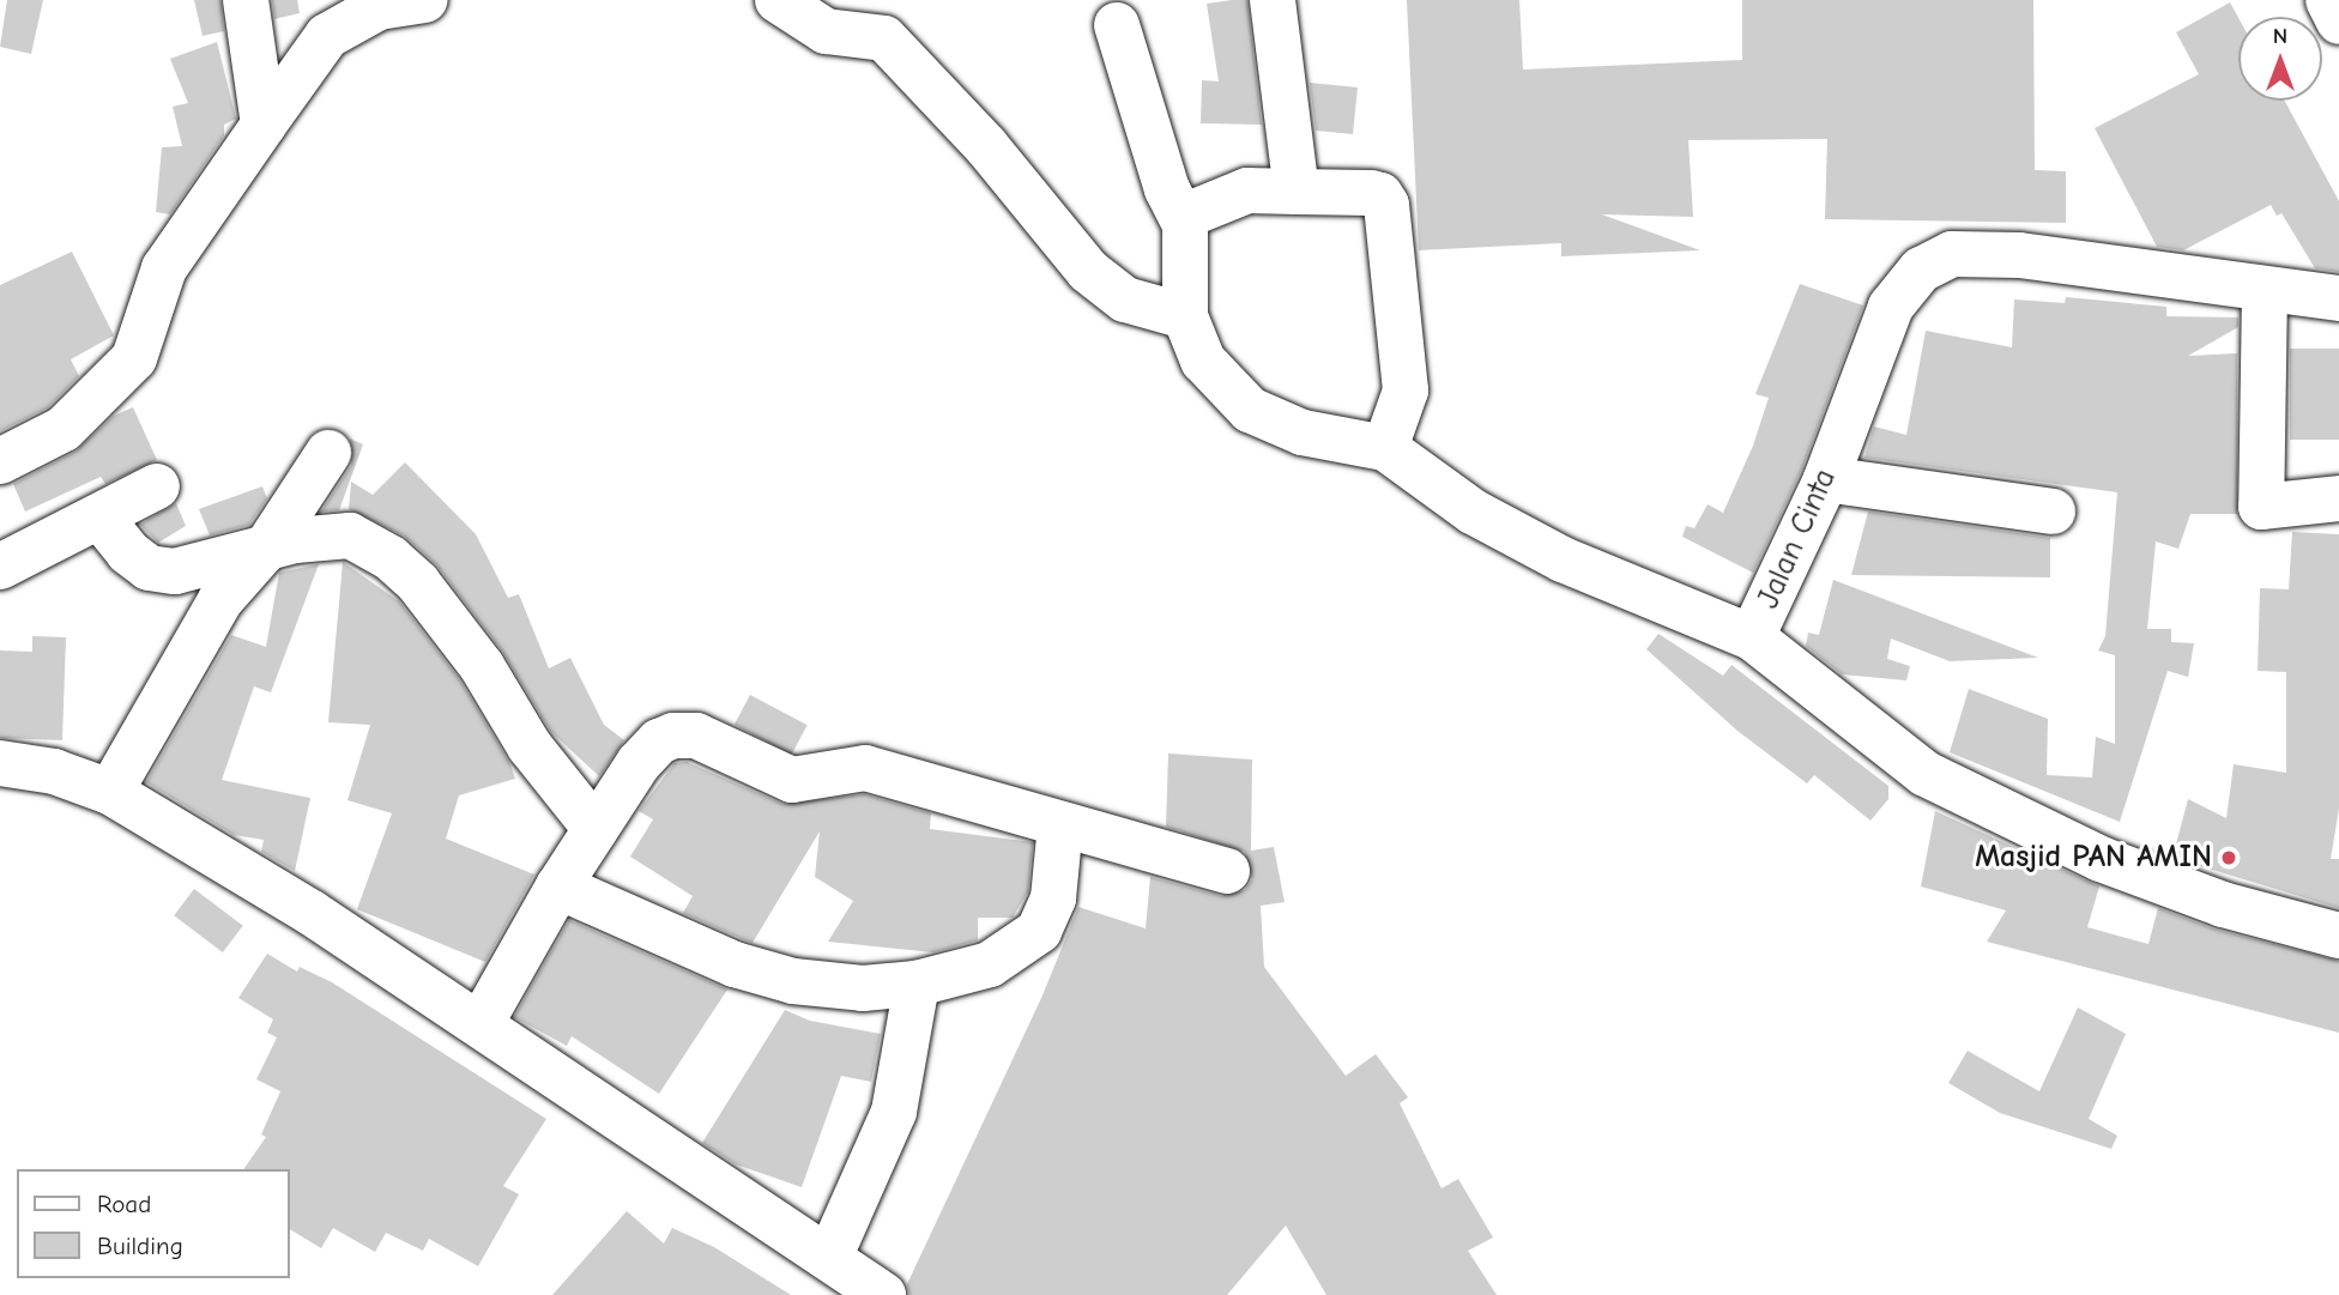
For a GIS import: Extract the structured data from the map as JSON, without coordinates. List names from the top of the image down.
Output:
{
  "streets": {
    "main road": ["Jalan Cinta"]
  },
  "places": ["Masjid PAN AMIN"],
  "legend": ["Road", "Building"],
  "north": "top"
}
